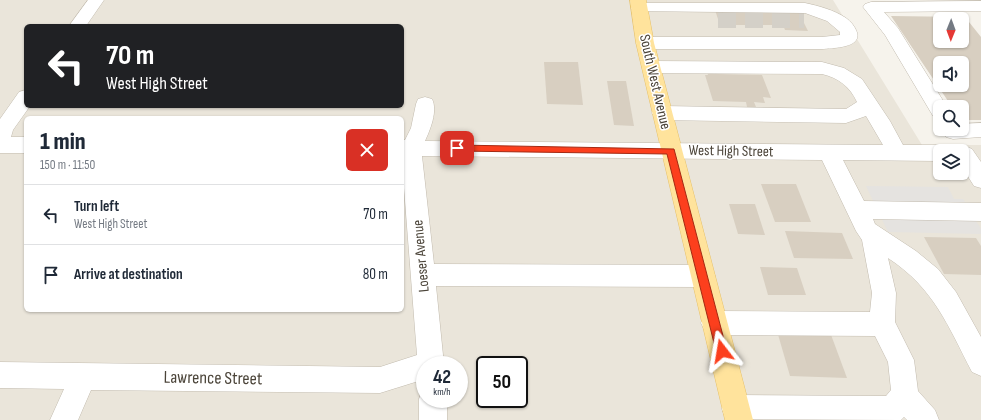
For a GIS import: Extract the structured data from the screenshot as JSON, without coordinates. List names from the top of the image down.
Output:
{
  "streets": {
    "main road": ["South West Avenue"],
    "street": ["West High Street", "Loeser Avenue", "Lawrence Street"]
  },
  "crossings": [
    ["South West Avenue", "West High Street"],
    ["West High Street", "Loeser Avenue"]
  ],
  "north": "bottom",
  "page": {
    "turn": ["70 m", "West High Street"],
    "heading": ["1 min", "150 m · 11:50"],
    "list": [
      {
        "name": "Turn left",
        "note": "West High Street",
        "value": "70 m"
      },
      {
        "name": "Arrive at destination",
        "value": "80 m"
      }
    ],
    "speed": "42 km/h",
    "limit": "50"
  }
}
